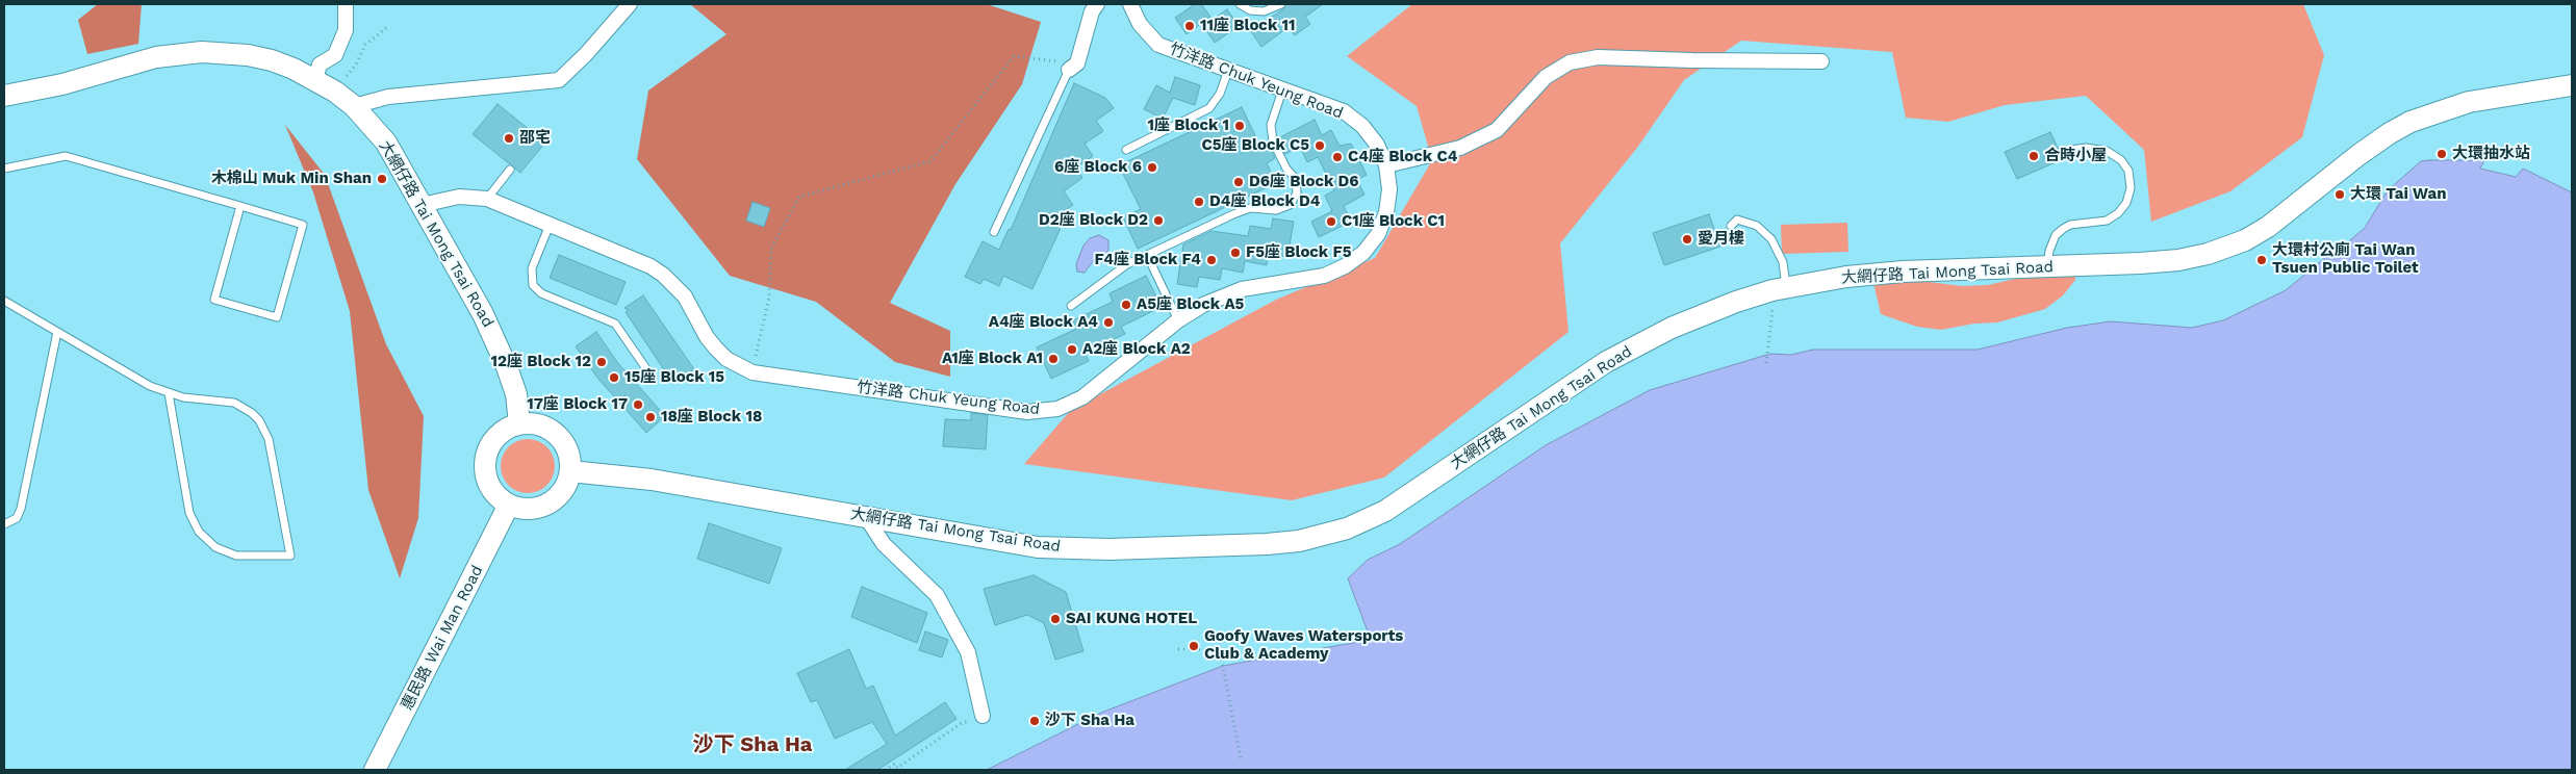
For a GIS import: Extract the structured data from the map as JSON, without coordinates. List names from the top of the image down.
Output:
{
  "streets": {
    "main road": ["大網仔路 Tai Mong Tsai Road", "惠民路 Wai Man Road"],
    "street": ["竹洋路 Chuk Yeung Road"]
  },
  "crossings": [
    ["竹洋路 Chuk Yeung Road", "大網仔路 Tai Mong Tsai Road"],
    ["大網仔路 Tai Mong Tsai Road", "惠民路 Wai Man Road"]
  ],
  "districts": ["沙下 Sha Ha"],
  "places": [
    "11座 Block 11",
    "1座 Block 1",
    "邵宅",
    "C5座 Block C5",
    "大環抽水站",
    "合時小屋",
    "C4座 Block C4",
    "6座 Block 6",
    "木棉山 Muk Min Shan",
    "D6座 Block D6",
    "大環 Tai Wan",
    "D4座 Block D4",
    "D2座 Block D2",
    "C1座 Block C1",
    "愛月樓",
    "F5座 Block F5",
    "F4座 Block F4",
    "大環村公廁 Tai Wan Tsuen Public Toilet",
    "A5座 Block A5",
    "A4座 Block A4",
    "A2座 Block A2",
    "A1座 Block A1",
    "12座 Block 12",
    "15座 Block 15",
    "17座 Block 17",
    "18座 Block 18",
    "SAI KUNG HOTEL",
    "Goofy Waves Watersports Club & Academy",
    "沙下 Sha Ha"
  ]
}
